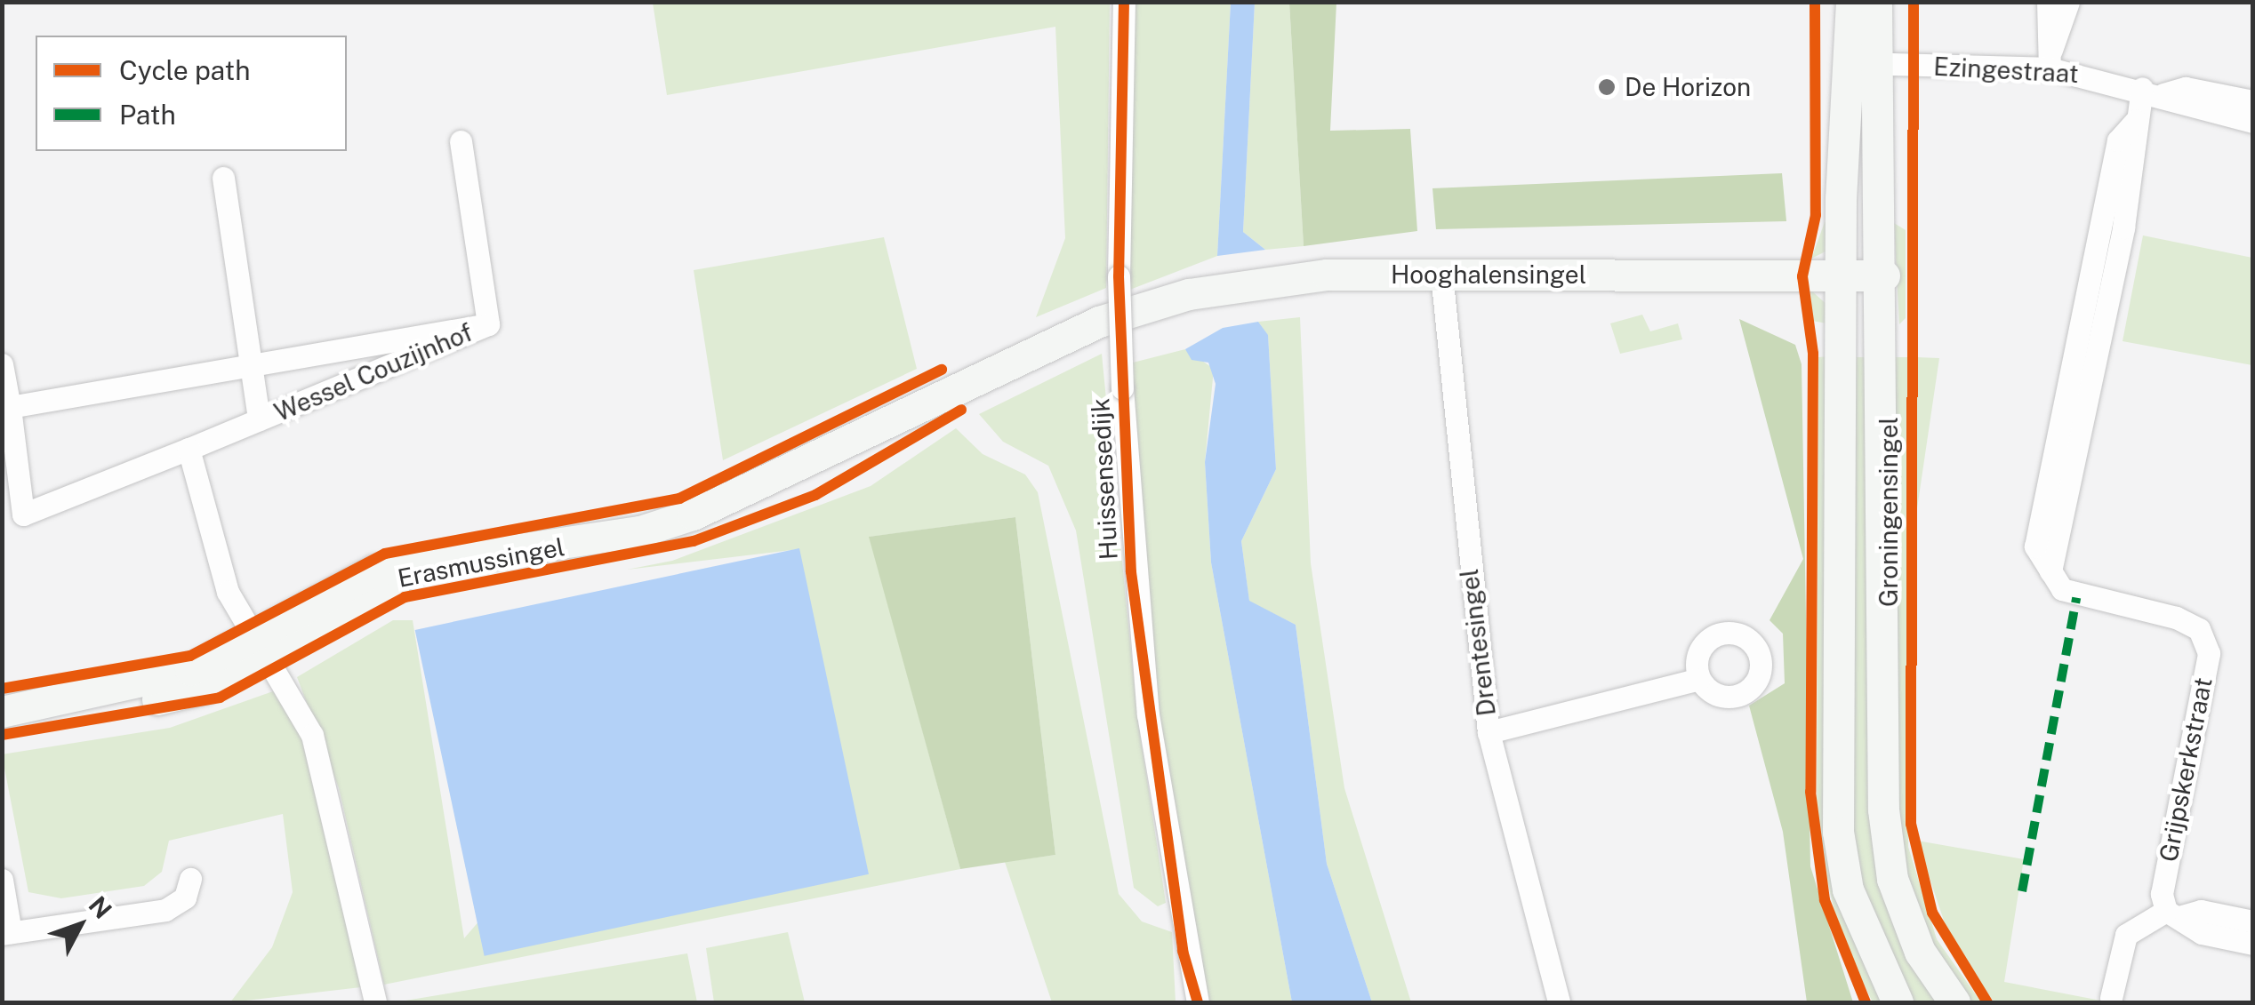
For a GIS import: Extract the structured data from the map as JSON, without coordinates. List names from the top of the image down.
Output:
{
  "streets": {
    "street": [
      "Ezingestraat",
      "Hooghalensingel",
      "Wessel Couzijnhof",
      "Huissensedijk",
      "Groningensingel",
      "Erasmussingel",
      "Drentesingel",
      "Grijpskerkstraat"
    ]
  },
  "crossings": [
    ["Ezingestraat", "Groningensingel"],
    ["Ezingestraat", "Grijpskerkstraat"],
    ["Hooghalensingel", "Groningensingel"],
    ["Hooghalensingel", "Erasmussingel"],
    ["Hooghalensingel", "Drentesingel"]
  ],
  "places": ["De Horizon"],
  "legend": ["Cycle path", "Path"],
  "north": "top right"
}
